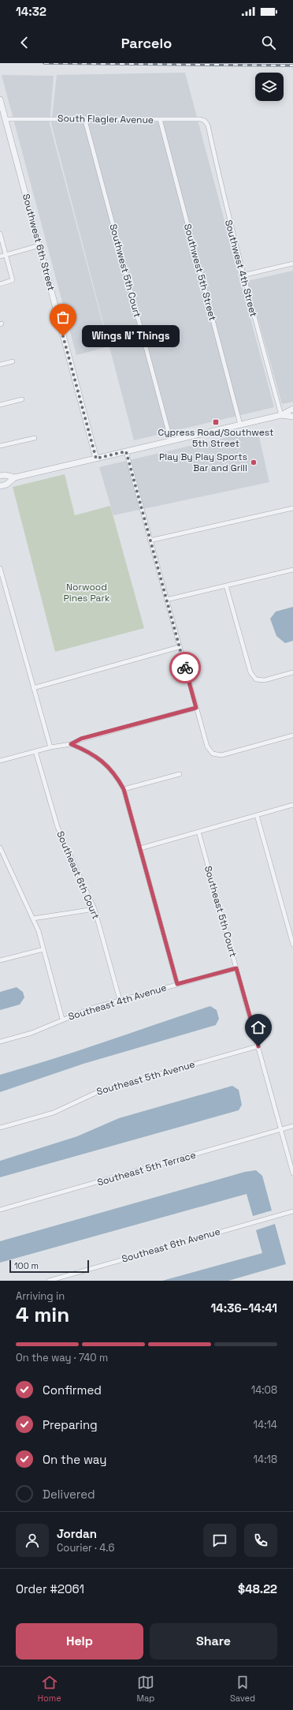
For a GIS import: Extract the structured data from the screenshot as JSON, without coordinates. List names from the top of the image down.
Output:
{
  "streets": {
    "street": [
      "South Flagler Avenue",
      "Southwest 6th Street",
      "Southwest 4th Street",
      "Southwest 5th Court",
      "Southwest 5th Street",
      "Southeast 6th Court",
      "Southeast 5th Court",
      "Southeast 4th Avenue",
      "Southeast 5th Avenue",
      "Southeast 5th Terrace",
      "Southeast 6th Avenue"
    ]
  },
  "crossings": [
    ["South Flagler Avenue", "Southwest 6th Street"],
    ["South Flagler Avenue", "Southwest 4th Street"],
    ["South Flagler Avenue", "Southwest 5th Court"],
    ["South Flagler Avenue", "Southwest 5th Street"],
    ["Southeast 6th Court", "Southeast 4th Avenue"],
    ["Southeast 5th Court", "Southeast 4th Avenue"],
    ["Southeast 5th Court", "Southeast 5th Avenue"],
    ["Southeast 5th Court", "Southeast 5th Terrace"]
  ],
  "parks": ["Norwood Pines Park"],
  "places": {
    "other": ["Wings N' Things", "Play By Play Sports Bar and Grill"],
    "transit": ["Cypress Road/Southwest 5th Street"]
  },
  "scale_bar": "100 m",
  "page": {
    "status": "14:32",
    "header": "Parcelo",
    "bubble": "Wings N' Things",
    "scale": "100 m",
    "heading": ["4 min", "Arriving in", "14:36–14:41"],
    "panel": [
      "Jordan",
      "Courier · 4.6",
      "Order #2061",
      "$48.22"
    ],
    "bar": "On the way · 740 m",
    "list": [
      ["Confirmed", "14:08"],
      ["Preparing", "14:14"],
      ["On the way", "14:18"],
      "Delivered"
    ],
    "buttons": ["Help", "Share"],
    "tabs": ["Home", "Map", "Saved"]
  }
}
